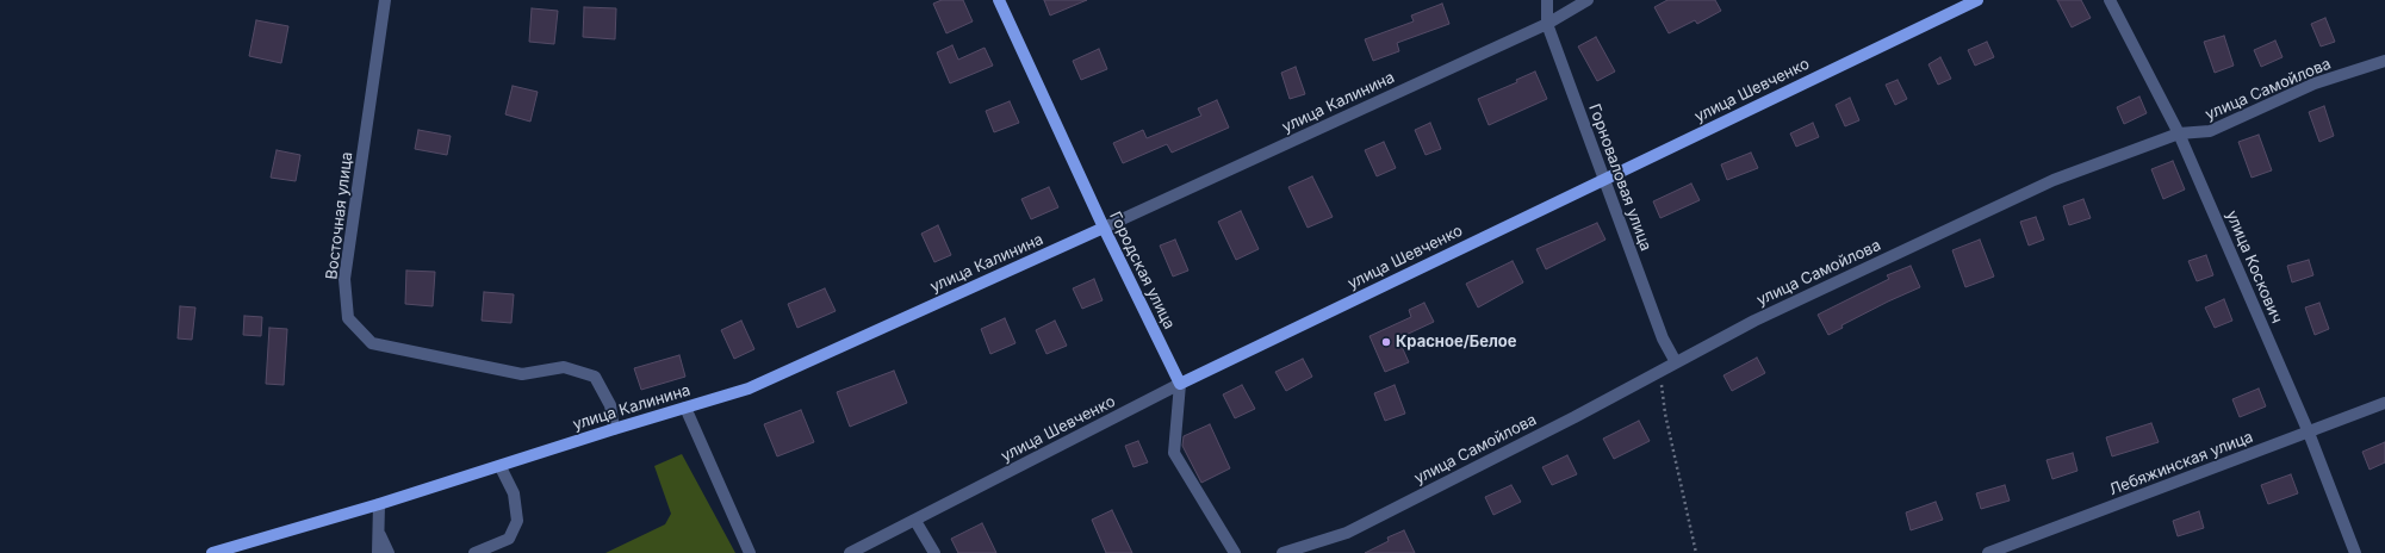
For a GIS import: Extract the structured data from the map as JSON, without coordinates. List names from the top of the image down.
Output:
{
  "streets": {
    "main road": ["улица Шевченко", "улица Калинина", "Городская улица"],
    "street": [
      "улица Самойлова",
      "Горноваловая улица",
      "Восточная улица",
      "улица Коскович",
      "Лебяжинская улица"
    ]
  },
  "crossings": [
    ["улица Самойлова", "Горноваловая улица"],
    ["улица Самойлова", "улица Коскович"],
    ["улица Шевченко", "Горноваловая улица"],
    ["улица Шевченко", "Городская улица"],
    ["улица Калинина", "Горноваловая улица"],
    ["улица Калинина", "Восточная улица"],
    ["улица Калинина", "Городская улица"],
    ["улица Коскович", "Лебяжинская улица"]
  ],
  "places": ["Красное/Белое"]
}
